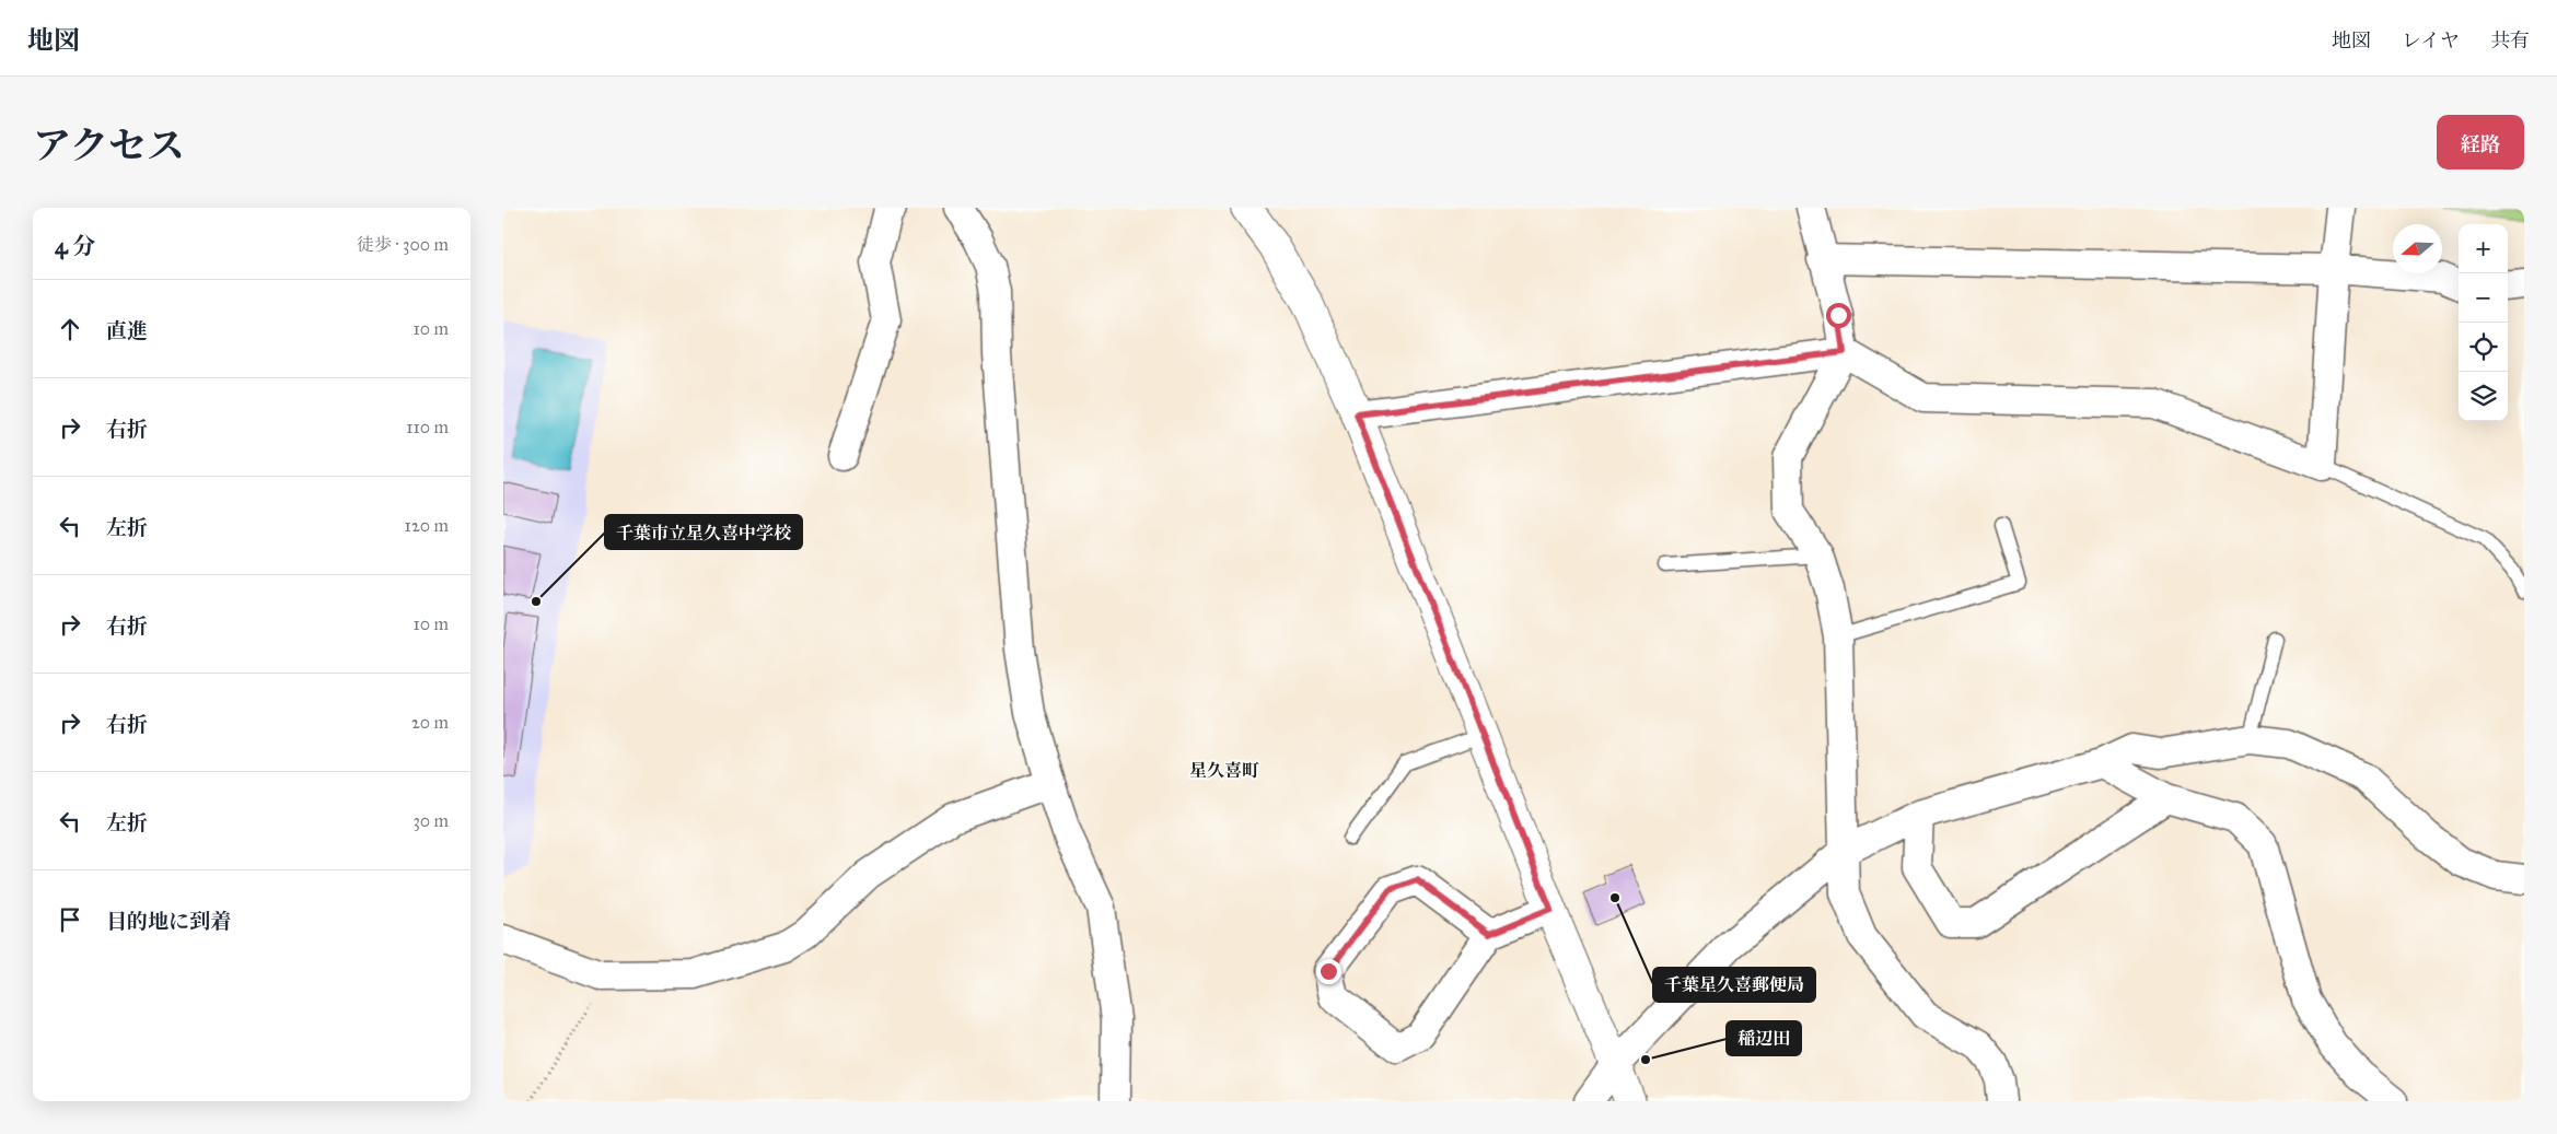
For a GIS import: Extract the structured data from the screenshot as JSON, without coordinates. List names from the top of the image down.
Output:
{
  "districts": ["星久喜町"],
  "places": ["千葉市立星久喜中学校", "千葉星久喜郵便局", "稲辺田"],
  "north": "left",
  "page": {
    "header": "地図",
    "nav": ["地図", "レイヤ", "共有"],
    "title": "アクセス",
    "buttons": "経路",
    "heading": ["4 分", "徒歩 · 300 m"],
    "map_buttons": ["+", "−"],
    "list": [
      ["直進", "10 m"],
      ["右折", "110 m"],
      ["左折", "120 m"],
      ["右折", "10 m"],
      ["右折", "20 m"],
      ["左折", "30 m"],
      "目的地に到着"
    ]
  }
}
